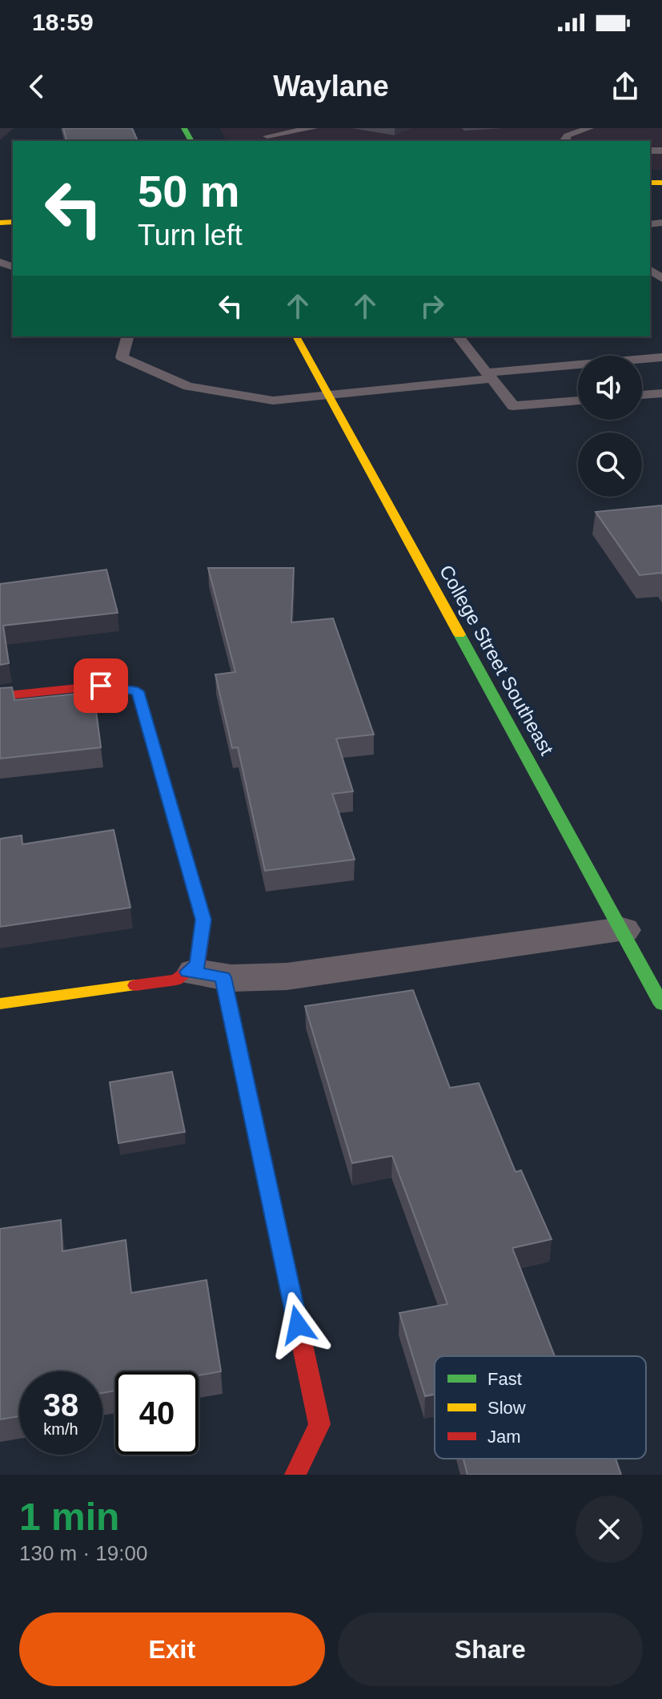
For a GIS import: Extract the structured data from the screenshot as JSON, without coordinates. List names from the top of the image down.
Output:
{
  "streets": {
    "main road": ["College Street Southeast"]
  },
  "legend": ["Fast", "Slow", "Jam"],
  "page": {
    "status": "18:59",
    "header": "Waylane",
    "turn": ["50 m", "Turn left"],
    "speed": "38 km/h",
    "limit": "40",
    "heading": ["1 min", "130 m · 19:00"],
    "buttons": ["Exit", "Share"]
  }
}
